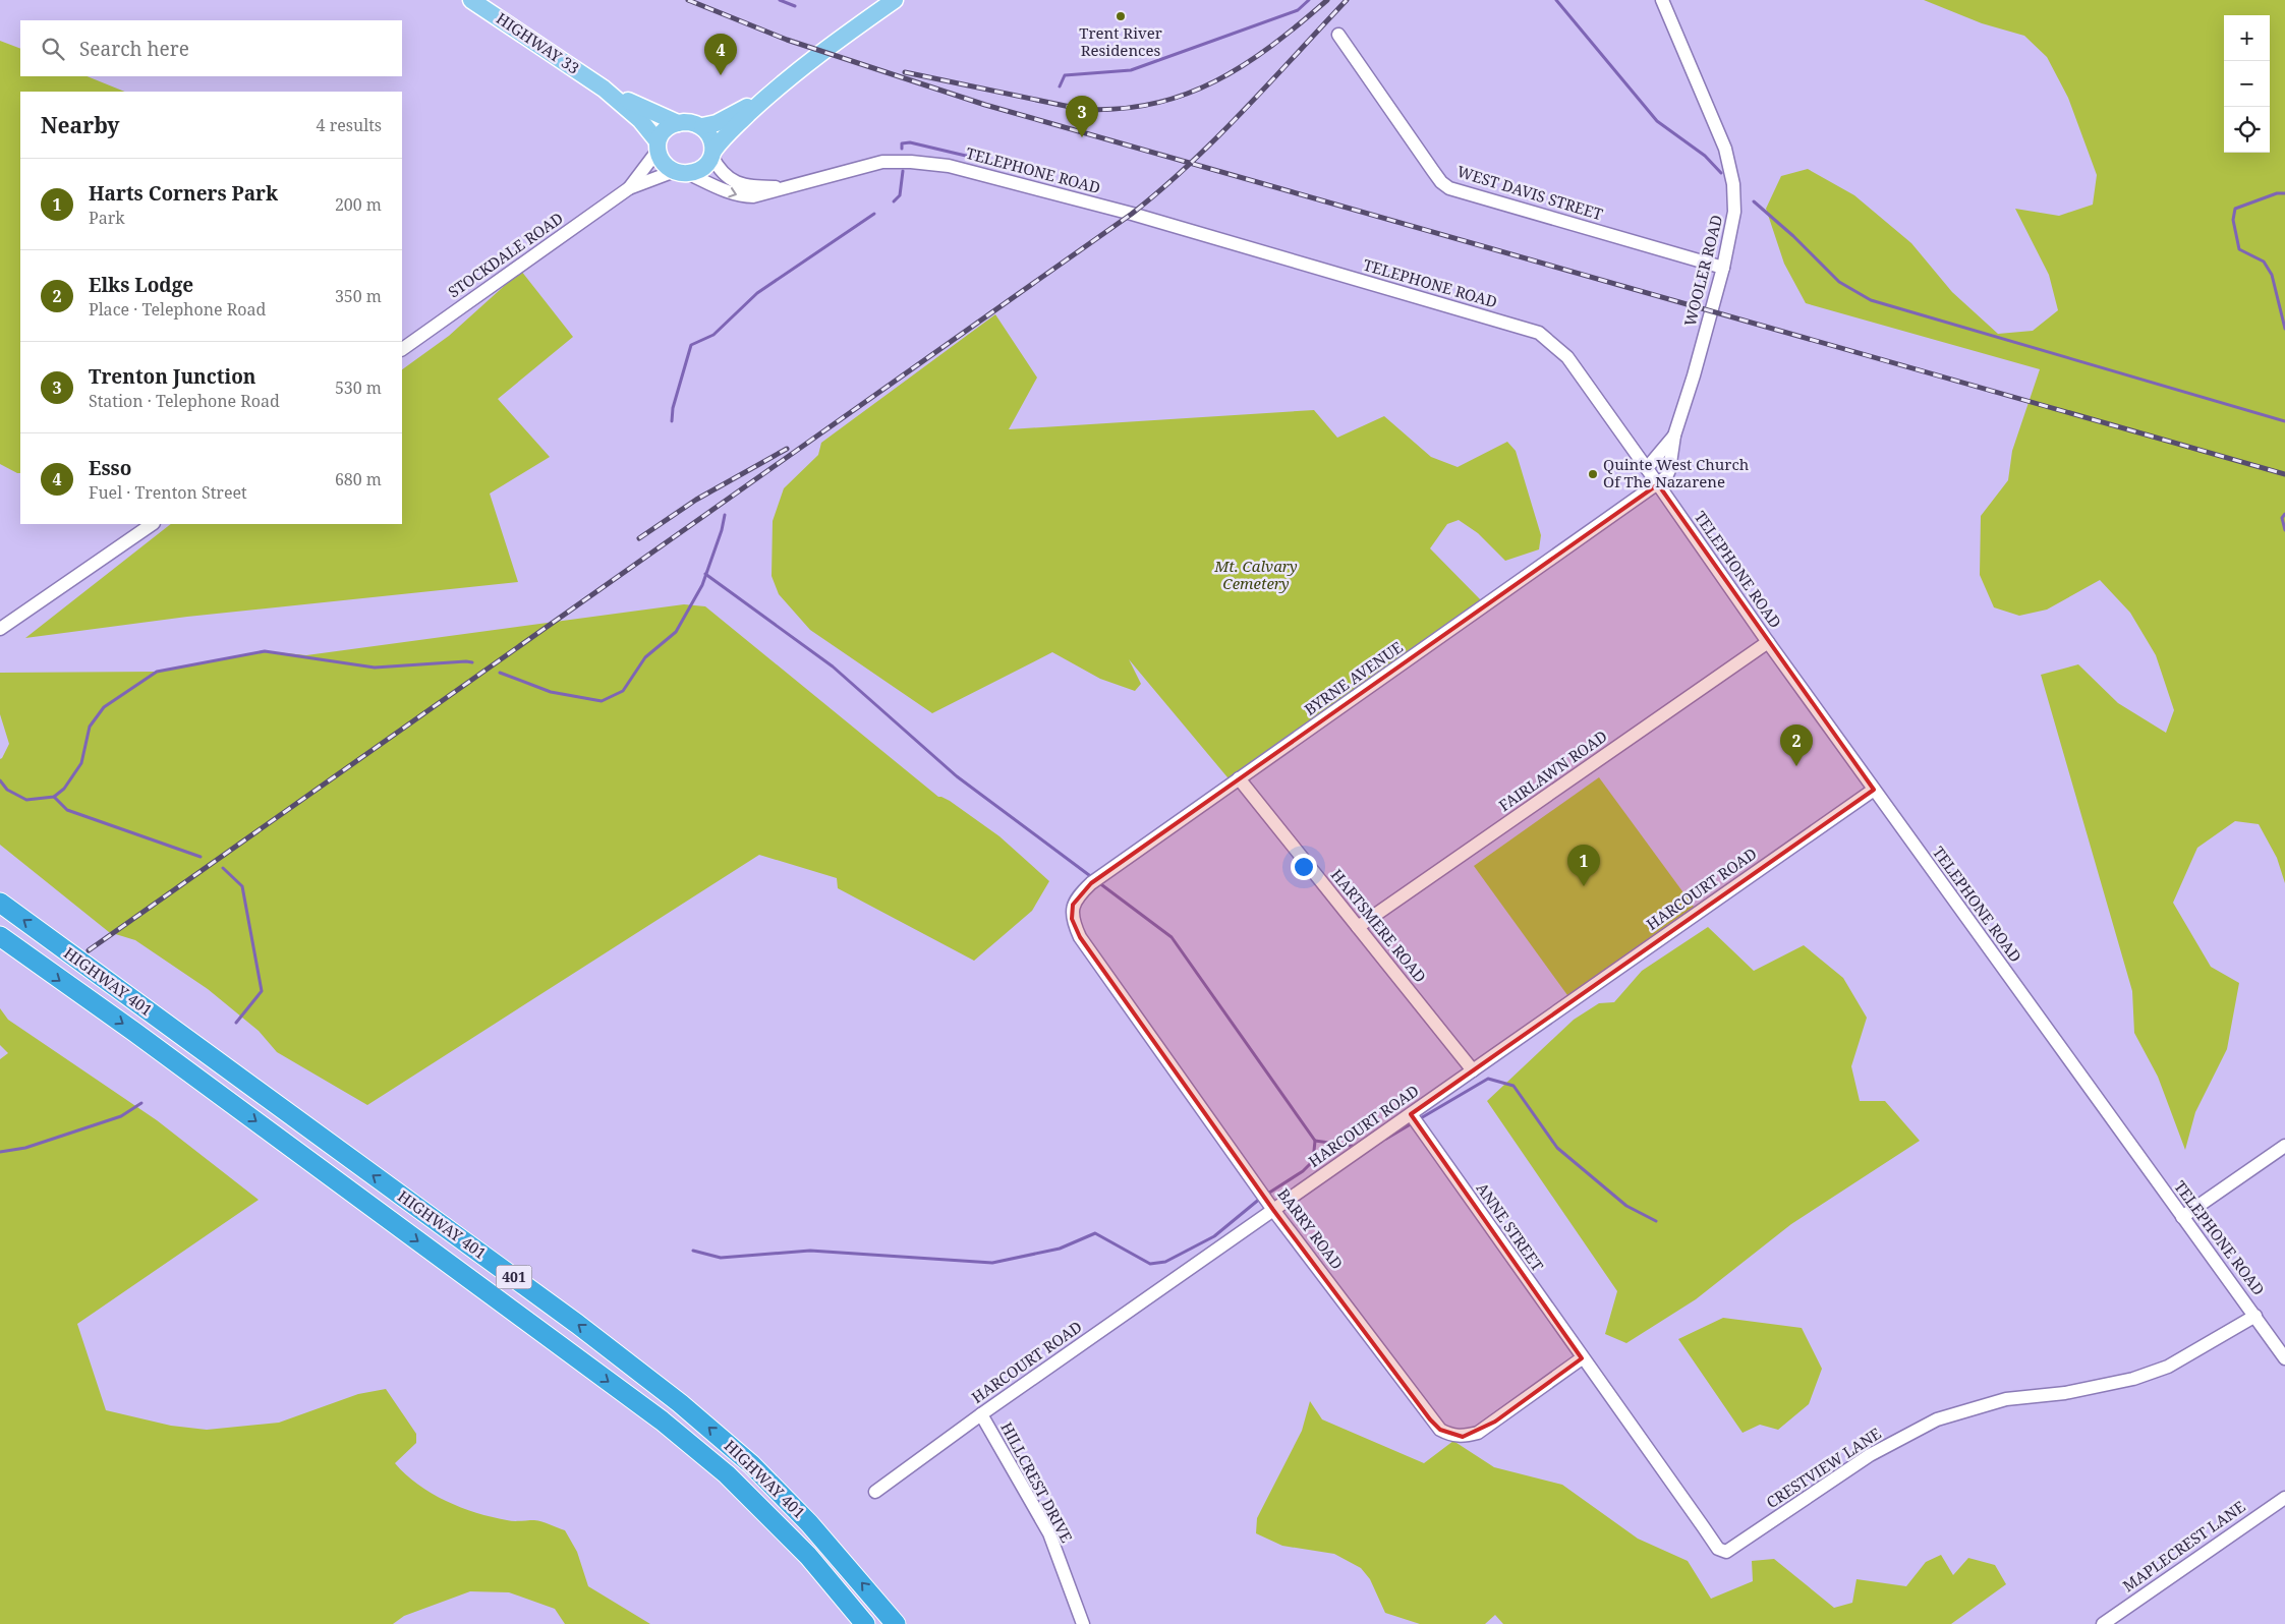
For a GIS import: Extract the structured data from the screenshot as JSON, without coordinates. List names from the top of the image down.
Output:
{
  "streets": {
    "highway": ["HIGHWAY 401", "401"],
    "main road": ["HIGHWAY 33"],
    "street": [
      "TELEPHONE ROAD",
      "WEST DAVIS STREET",
      "STOCKDALE ROAD",
      "WOOLER ROAD",
      "BYRNE AVENUE",
      "FAIRLAWN ROAD",
      "HARCOURT ROAD",
      "HARTSMERE ROAD",
      "ANNE STREET",
      "BARRY ROAD",
      "CRESTVIEW LANE",
      "HILLCREST DRIVE",
      "MAPLECREST LANE"
    ]
  },
  "crossings": [
    ["HIGHWAY 33", "TELEPHONE ROAD"],
    ["HIGHWAY 33", "STOCKDALE ROAD"],
    ["TELEPHONE ROAD", "STOCKDALE ROAD"],
    ["TELEPHONE ROAD", "WOOLER ROAD"],
    ["TELEPHONE ROAD", "BYRNE AVENUE"],
    ["TELEPHONE ROAD", "FAIRLAWN ROAD"],
    ["TELEPHONE ROAD", "HARCOURT ROAD"],
    ["TELEPHONE ROAD", "CRESTVIEW LANE"],
    ["WEST DAVIS STREET", "WOOLER ROAD"],
    ["WOOLER ROAD", "BYRNE AVENUE"],
    ["BYRNE AVENUE", "HARTSMERE ROAD"],
    ["BYRNE AVENUE", "BARRY ROAD"],
    ["FAIRLAWN ROAD", "HARTSMERE ROAD"],
    ["HARCOURT ROAD", "HARTSMERE ROAD"],
    ["HARCOURT ROAD", "ANNE STREET"],
    ["HARCOURT ROAD", "BARRY ROAD"],
    ["HARCOURT ROAD", "HILLCREST DRIVE"],
    ["ANNE STREET", "BARRY ROAD"],
    ["ANNE STREET", "CRESTVIEW LANE"],
    ["BARRY ROAD", "CRESTVIEW LANE"]
  ],
  "parks": ["Mt. Calvary Cemetery"],
  "places": ["Trent River Residences", "Quinte West Church Of The Nazarene"],
  "page": {
    "map_buttons": ["+", "−"],
    "search": "Search here",
    "pins": [
      "4",
      "3",
      "2",
      "1"
    ],
    "heading": ["Nearby", "4 results"],
    "list": [
      {
        "mark": "1",
        "name": "Harts Corners Park",
        "note": "Park",
        "value": "200 m"
      },
      {
        "mark": "2",
        "name": "Elks Lodge",
        "note": "Place · Telephone Road",
        "value": "350 m"
      },
      {
        "mark": "3",
        "name": "Trenton Junction",
        "note": "Station · Telephone Road",
        "value": "530 m"
      },
      {
        "mark": "4",
        "name": "Esso",
        "note": "Fuel · Trenton Street",
        "value": "680 m"
      }
    ]
  }
}
